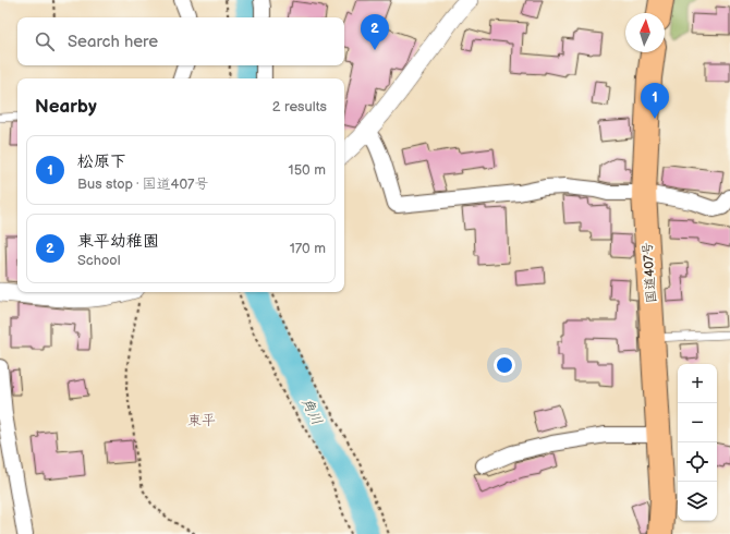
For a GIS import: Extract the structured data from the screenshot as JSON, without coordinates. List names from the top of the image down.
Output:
{
  "streets": {
    "highway": ["国道407号"]
  },
  "districts": ["東平"],
  "water": ["角川"],
  "north": "top",
  "page": {
    "pins": ["2", "1"],
    "search": "Search here",
    "heading": ["Nearby", "2 results"],
    "list": [
      {
        "mark": "1",
        "name": "松原下",
        "note": "Bus stop · 国道407号",
        "value": "150 m"
      },
      {
        "mark": "2",
        "name": "東平幼稚園",
        "note": "School",
        "value": "170 m"
      }
    ],
    "map_buttons": ["+", "−"]
  }
}
